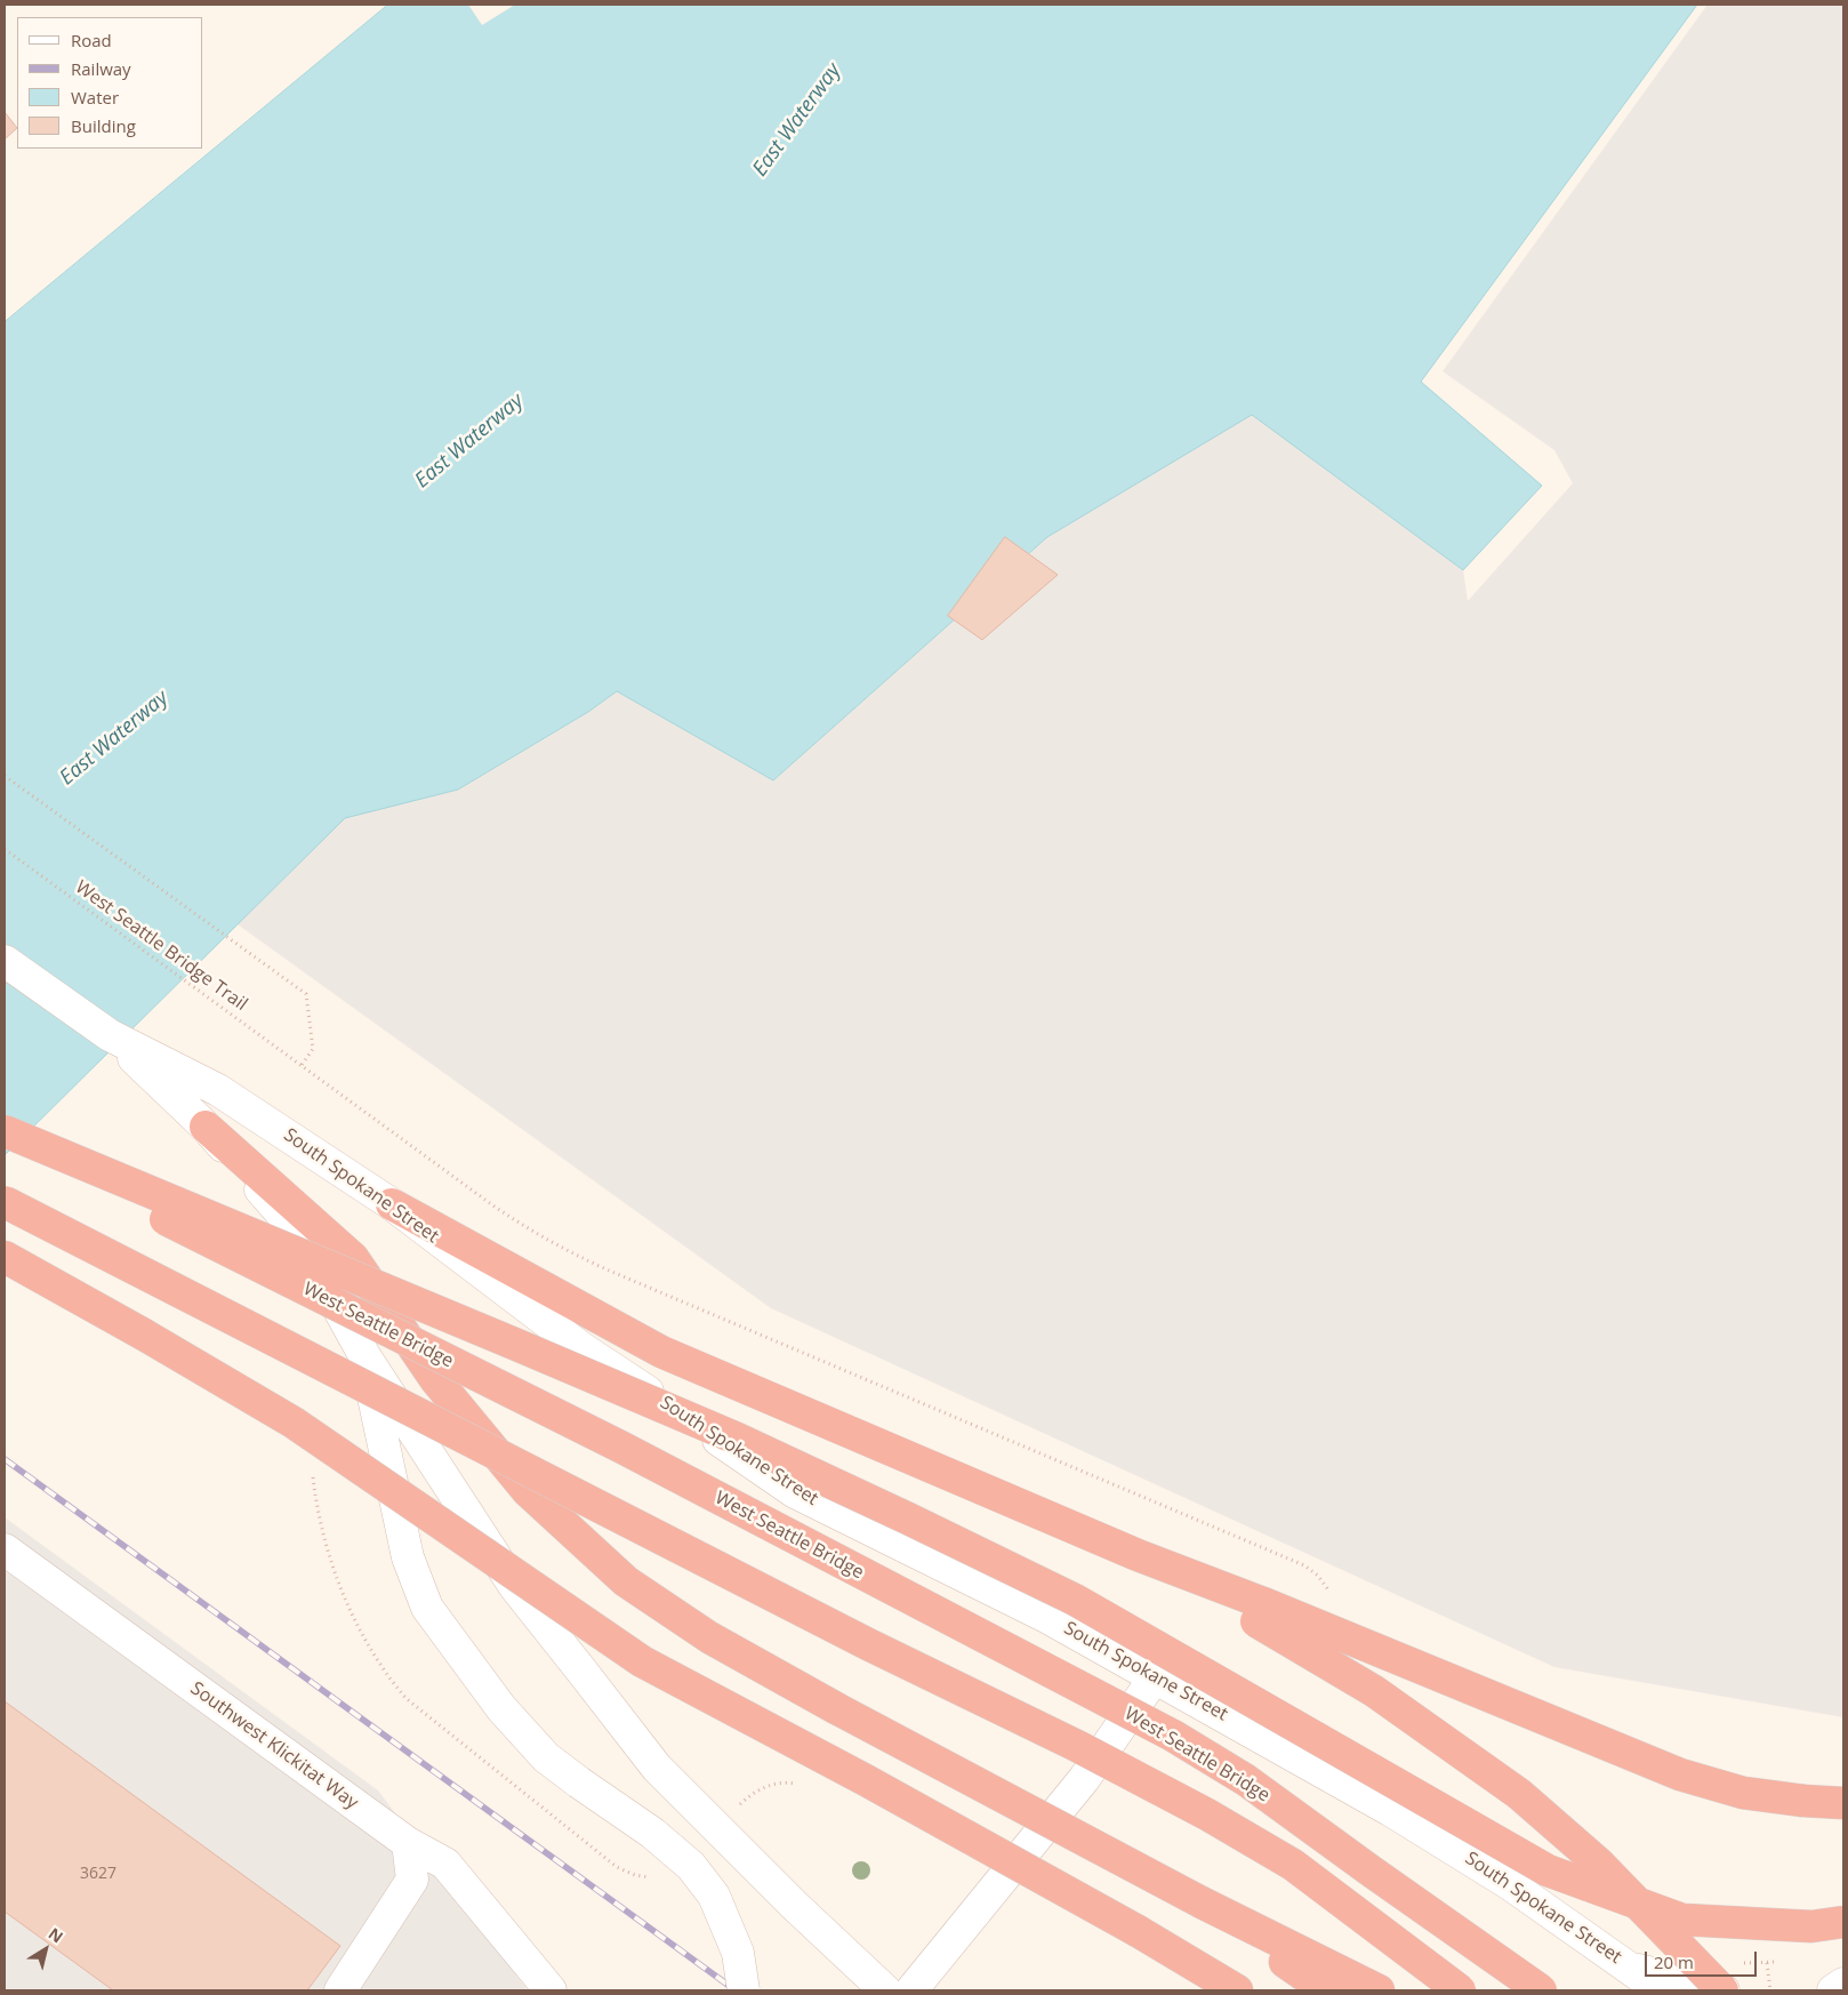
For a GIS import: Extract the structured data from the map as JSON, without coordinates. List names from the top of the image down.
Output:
{
  "streets": {
    "highway": ["West Seattle Bridge"],
    "main road": ["South Spokane Street", "Southwest Klickitat Way"],
    "path": ["West Seattle Bridge Trail"]
  },
  "water": ["East Waterway"],
  "house_numbers": ["3627"],
  "legend": [
    "Road",
    "Railway",
    "Water",
    "Building"
  ],
  "scale_bar": "20 m",
  "north": "top right"
}
